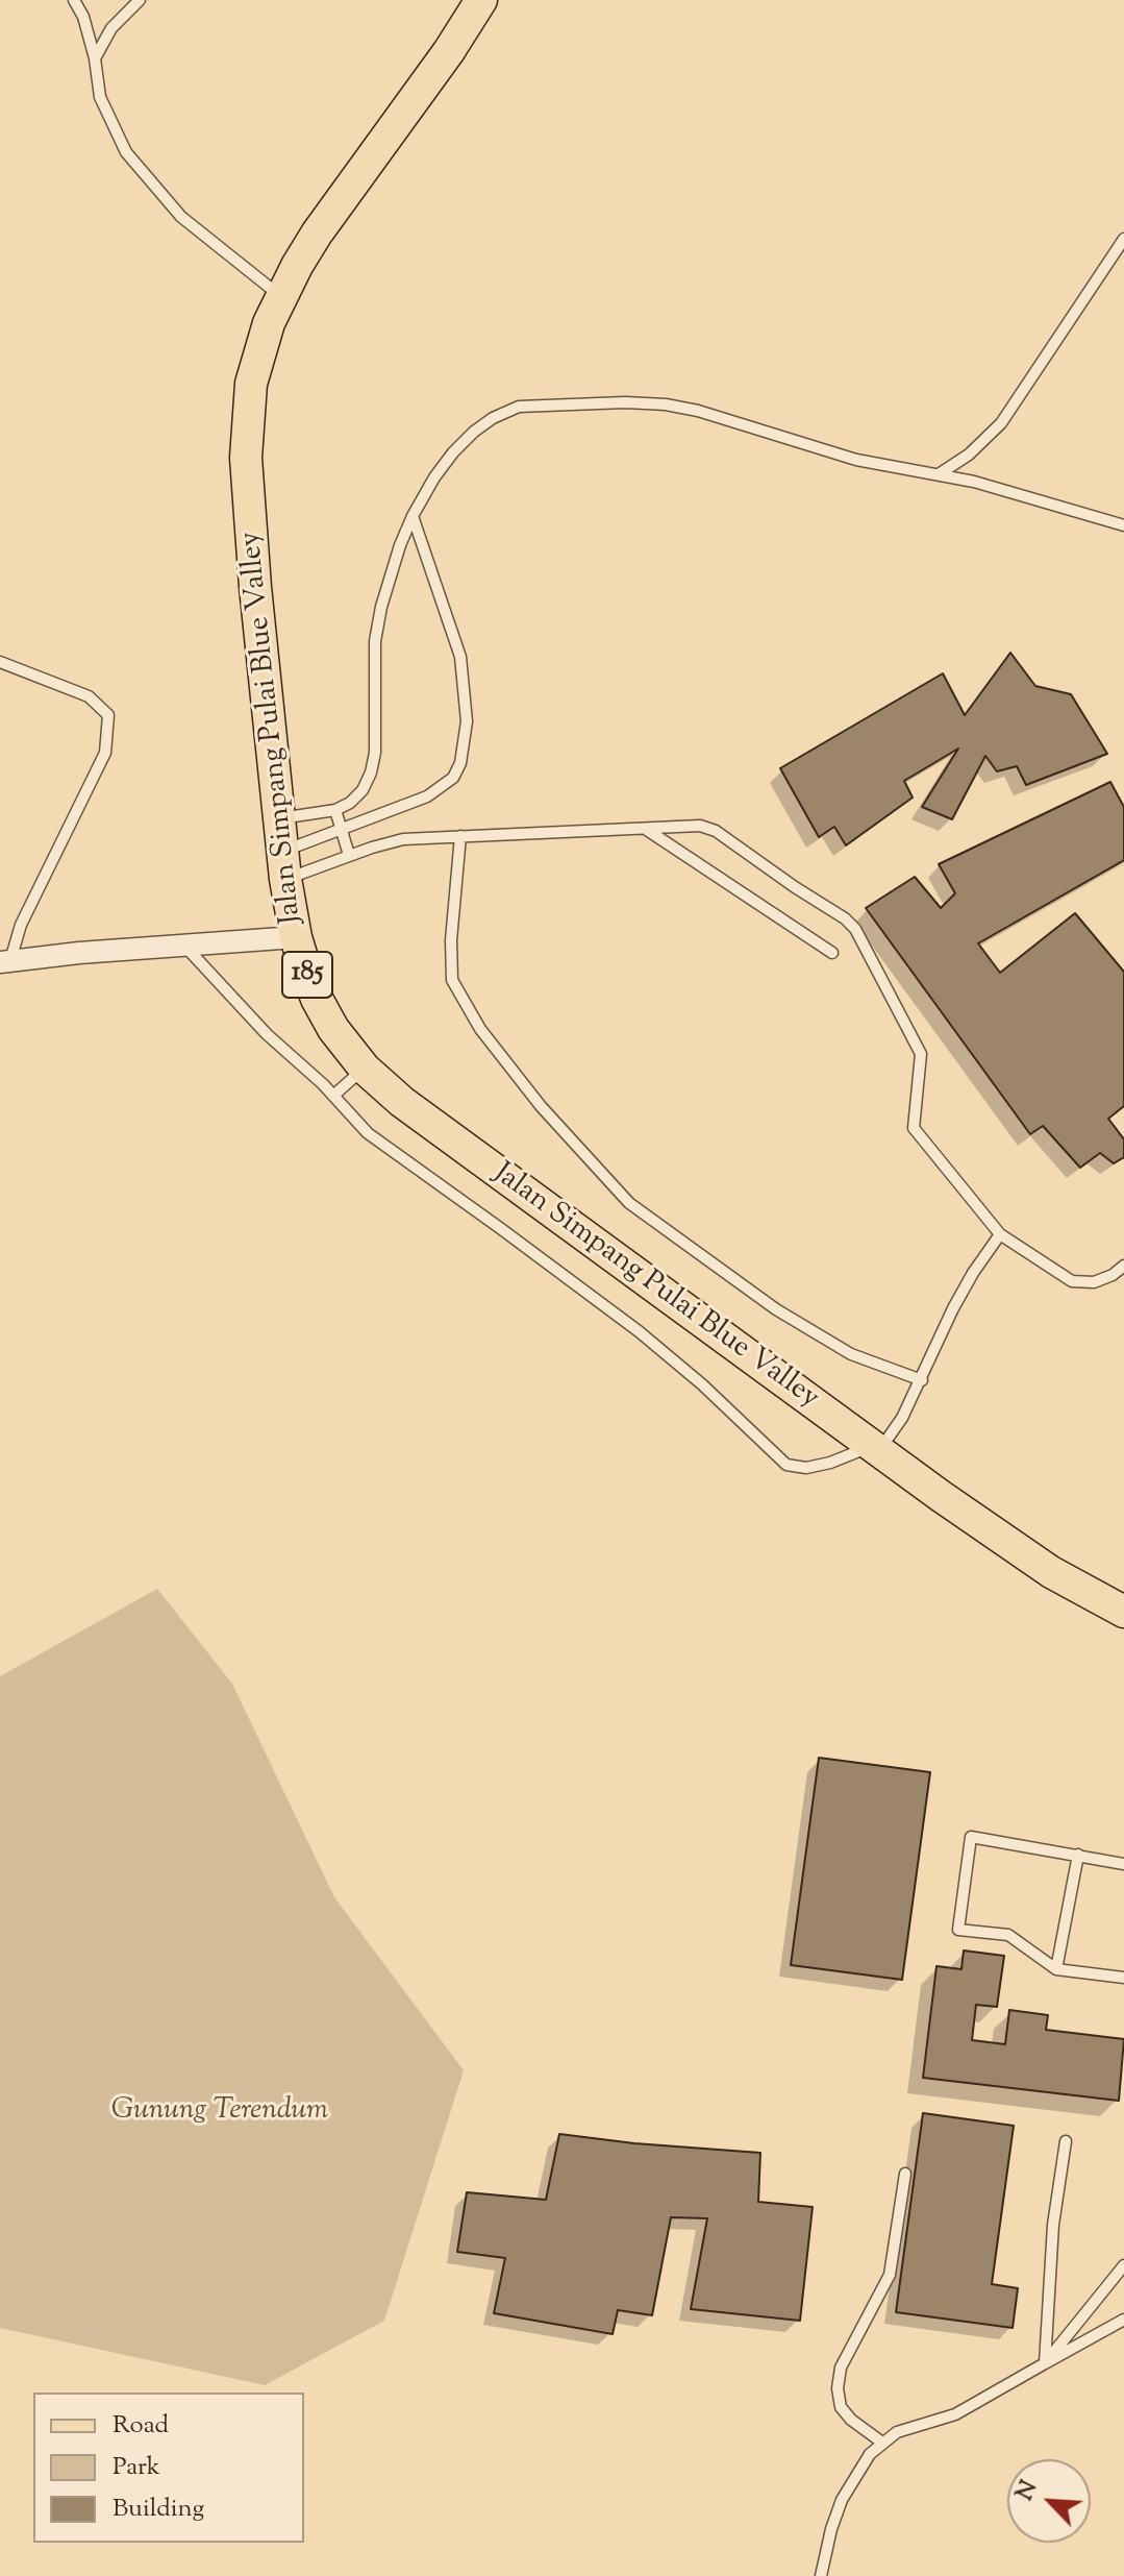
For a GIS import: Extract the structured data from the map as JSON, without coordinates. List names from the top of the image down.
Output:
{
  "streets": {
    "main road": ["Jalan Simpang Pulai Blue Valley", "185"]
  },
  "parks": ["Gunung Terendum"],
  "legend": ["Road", "Park", "Building"],
  "north": "top left"
}
